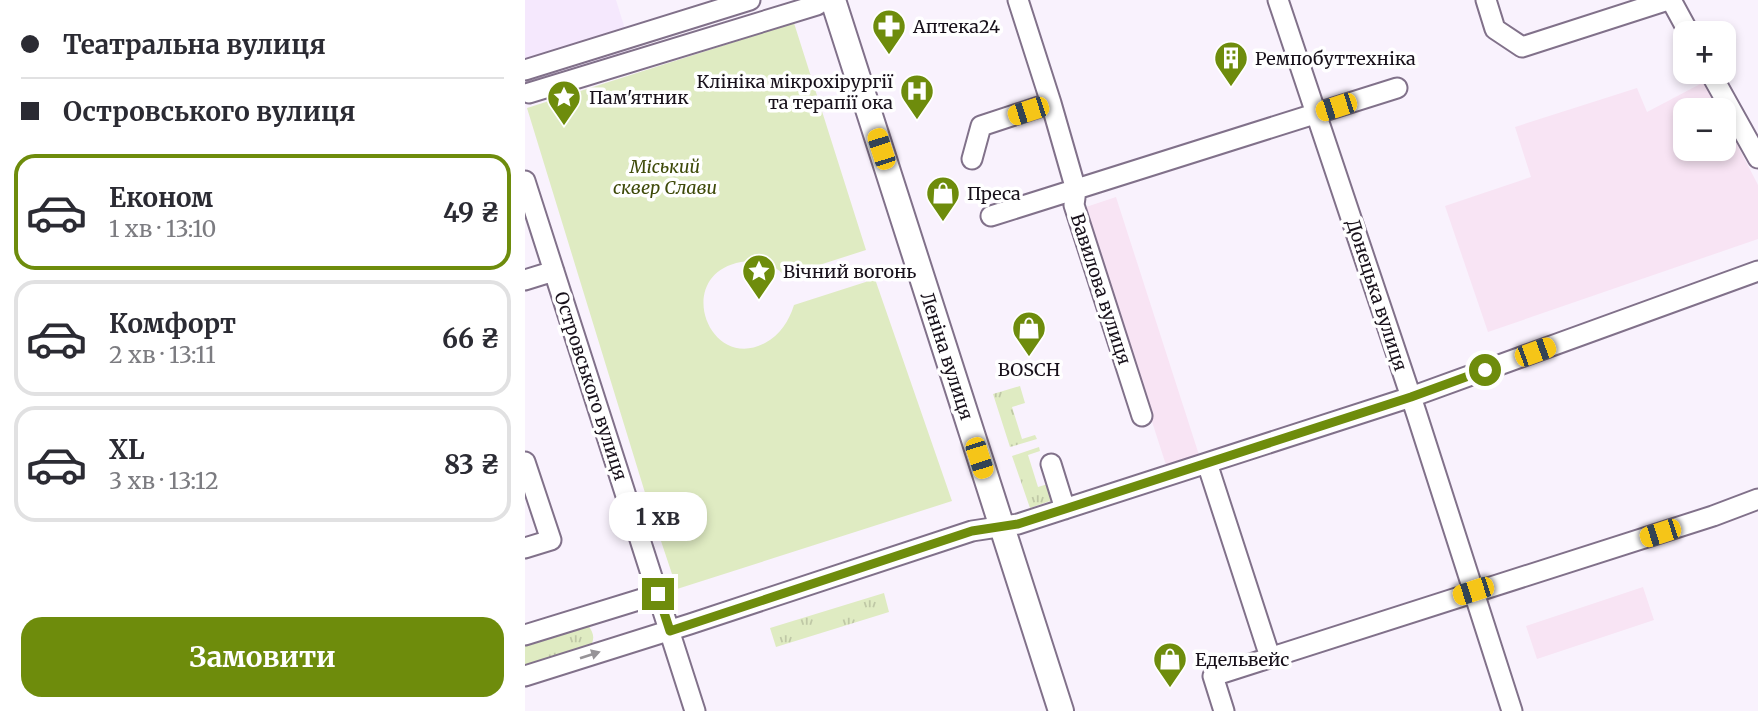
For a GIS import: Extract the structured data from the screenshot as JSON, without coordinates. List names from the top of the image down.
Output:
{
  "streets": {
    "main road": ["Леніна вулиця"],
    "street": ["Вавилова вулиця", "Донецька вулиця", "Островського вулиця"]
  },
  "parks": ["Міський сквер Слави"],
  "places": {
    "pharmacy": ["Аптека24"],
    "building": ["Ремпобуттехніка"],
    "hospital": ["Клініка мікрохірургії та терапії ока"],
    "place": ["Пам'ятник", "Вічний вогонь"],
    "shop": ["Преса", "BOSCH", "Едельвейс"]
  },
  "page": {
    "banner": ["Театральна вулиця", "Островського вулиця"],
    "map_buttons": ["+", "−"],
    "list": [
      {
        "name": "Економ",
        "note": "1 хв · 13:10",
        "value": "49 ₴"
      },
      {
        "name": "Комфорт",
        "note": "2 хв · 13:11",
        "value": "66 ₴"
      },
      {
        "name": "XL",
        "note": "3 хв · 13:12",
        "value": "83 ₴"
      }
    ],
    "bubble": "1 хв",
    "buttons": "Замовити"
  }
}
